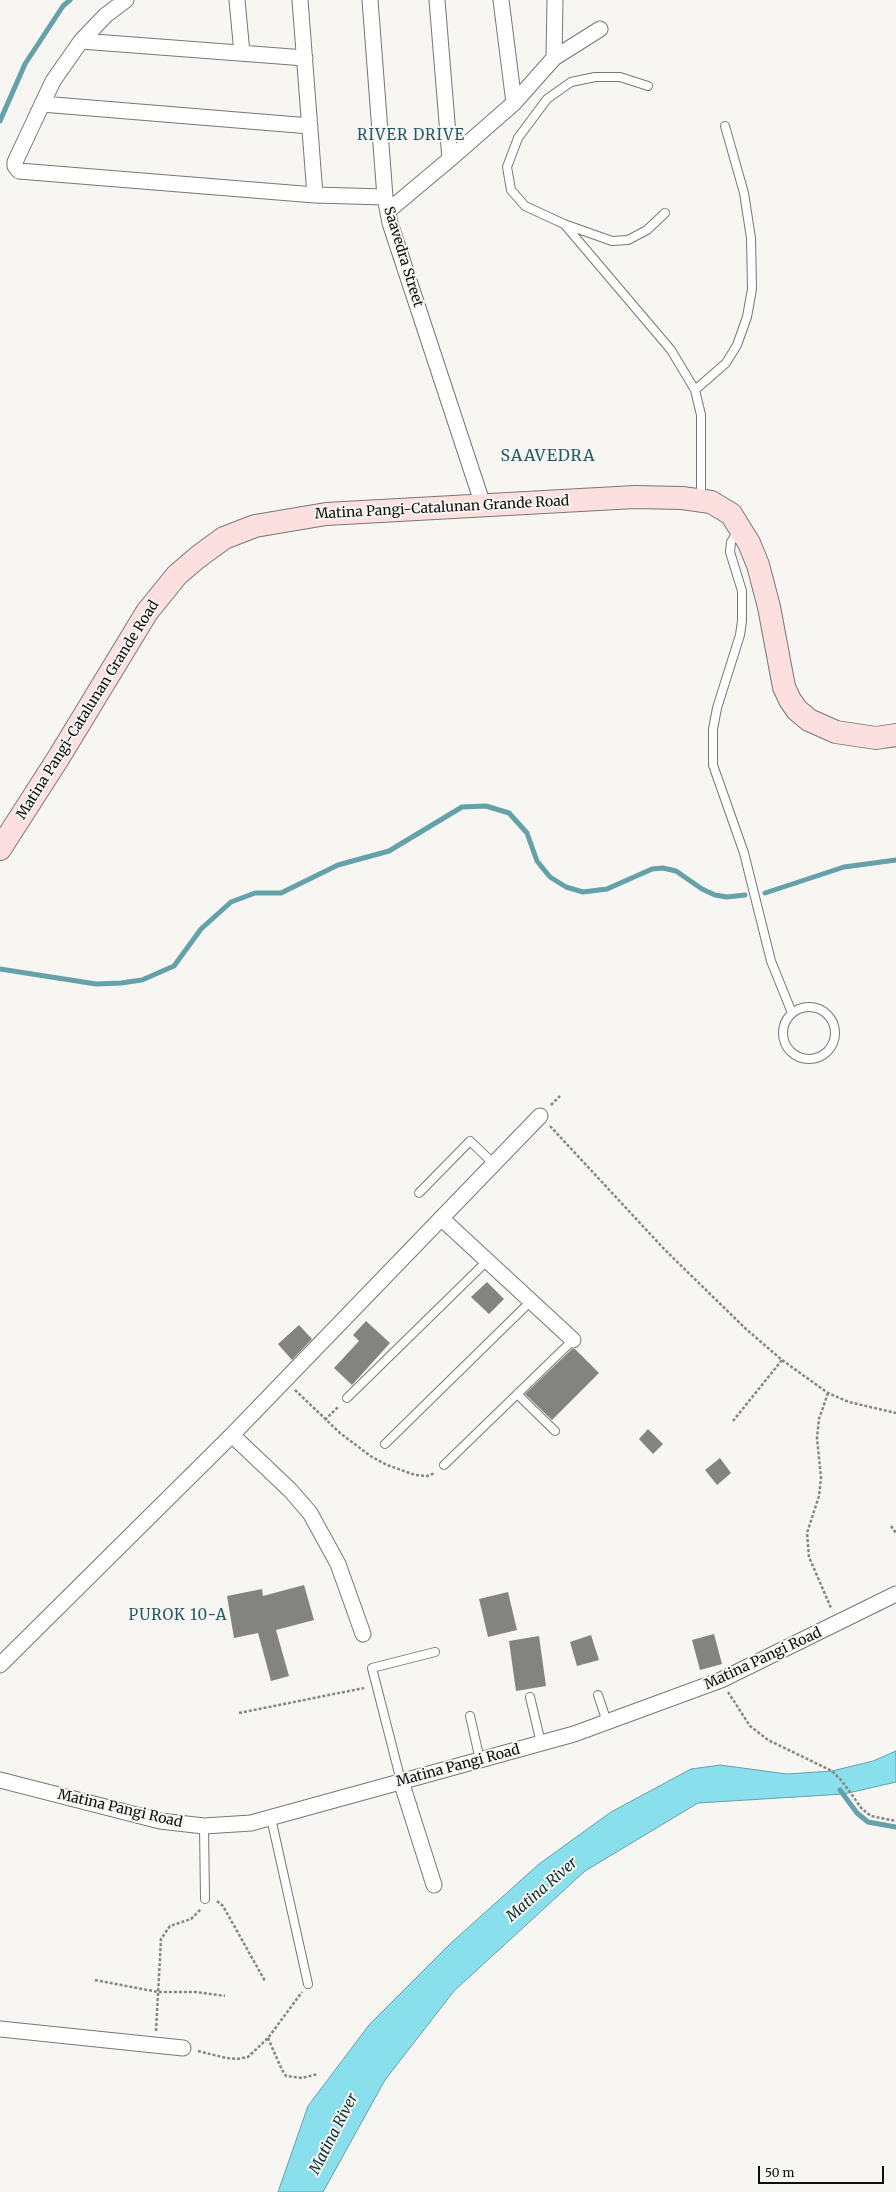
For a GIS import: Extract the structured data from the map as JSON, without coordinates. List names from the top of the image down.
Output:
{
  "streets": {
    "street": ["Saavedra Street", "Matina Pangi-Catalunan Grande Road", "Matina Pangi Road"]
  },
  "crossings": [
    ["Saavedra Street", "Matina Pangi-Catalunan Grande Road"]
  ],
  "districts": ["RIVER DRIVE", "SAAVEDRA", "PUROK 10-A"],
  "water": ["Matina River"],
  "scale_bar": "50 m"
}
